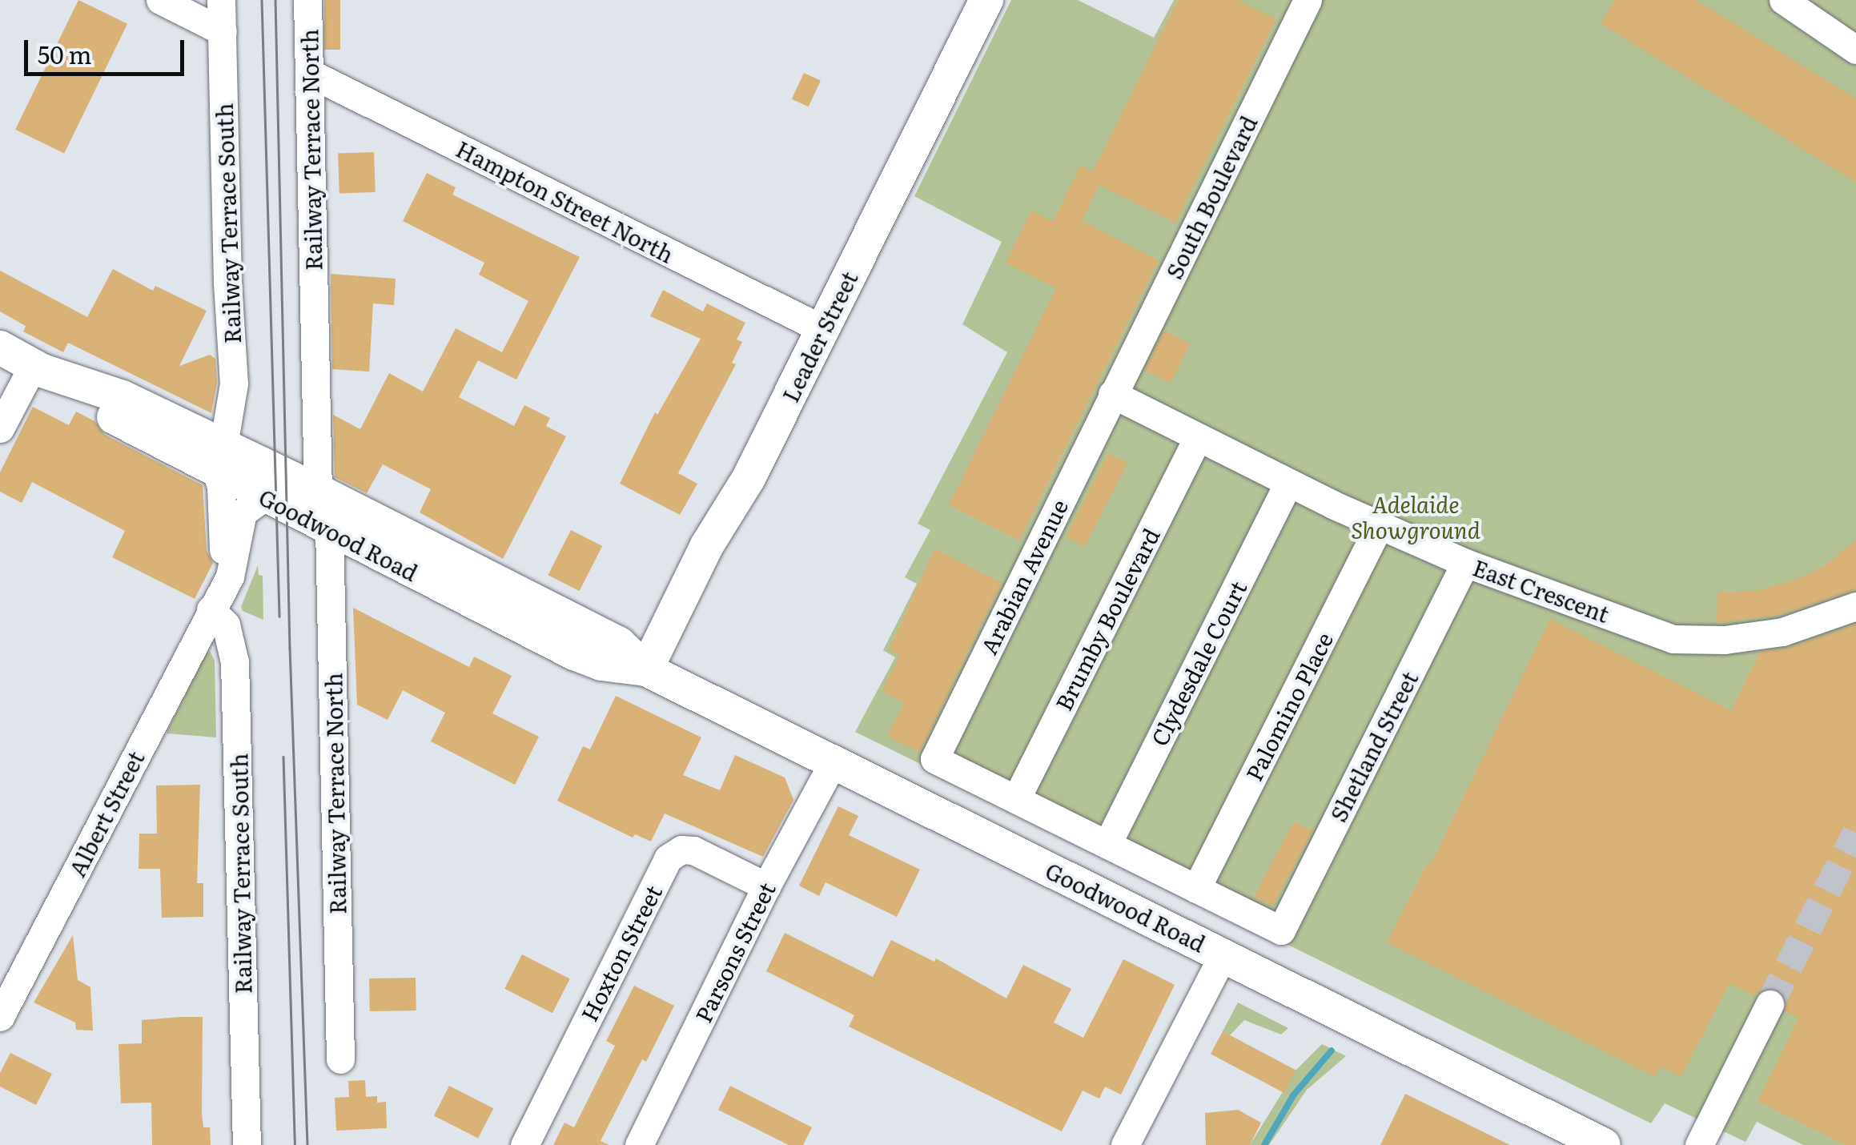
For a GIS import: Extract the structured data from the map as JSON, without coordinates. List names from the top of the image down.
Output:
{
  "streets": {
    "main road": ["Leader Street", "Goodwood Road"],
    "street": [
      "Railway Terrace North",
      "South Boulevard",
      "Hampton Street North",
      "Railway Terrace South",
      "Arabian Avenue",
      "East Crescent",
      "Brumby Boulevard",
      "Clydesdale Court",
      "Palomino Place",
      "Shetland Street",
      "Albert Street",
      "Parsons Street",
      "Hoxton Street"
    ]
  },
  "crossings": [
    ["Railway Terrace North", "Hampton Street North"],
    ["Railway Terrace North", "Goodwood Road"],
    ["South Boulevard", "Arabian Avenue"],
    ["South Boulevard", "East Crescent"],
    ["Hampton Street North", "Leader Street"],
    ["Railway Terrace South", "Goodwood Road"],
    ["Railway Terrace South", "Albert Street"],
    ["Leader Street", "Goodwood Road"],
    ["Goodwood Road", "Albert Street"],
    ["Goodwood Road", "Parsons Street"],
    ["Arabian Avenue", "East Crescent"],
    ["Arabian Avenue", "Brumby Boulevard"],
    ["East Crescent", "Brumby Boulevard"],
    ["East Crescent", "Clydesdale Court"],
    ["East Crescent", "Palomino Place"],
    ["East Crescent", "Shetland Street"],
    ["Palomino Place", "Shetland Street"],
    ["Parsons Street", "Hoxton Street"]
  ],
  "parks": ["Adelaide Showground"],
  "scale_bar": "50 m"
}
